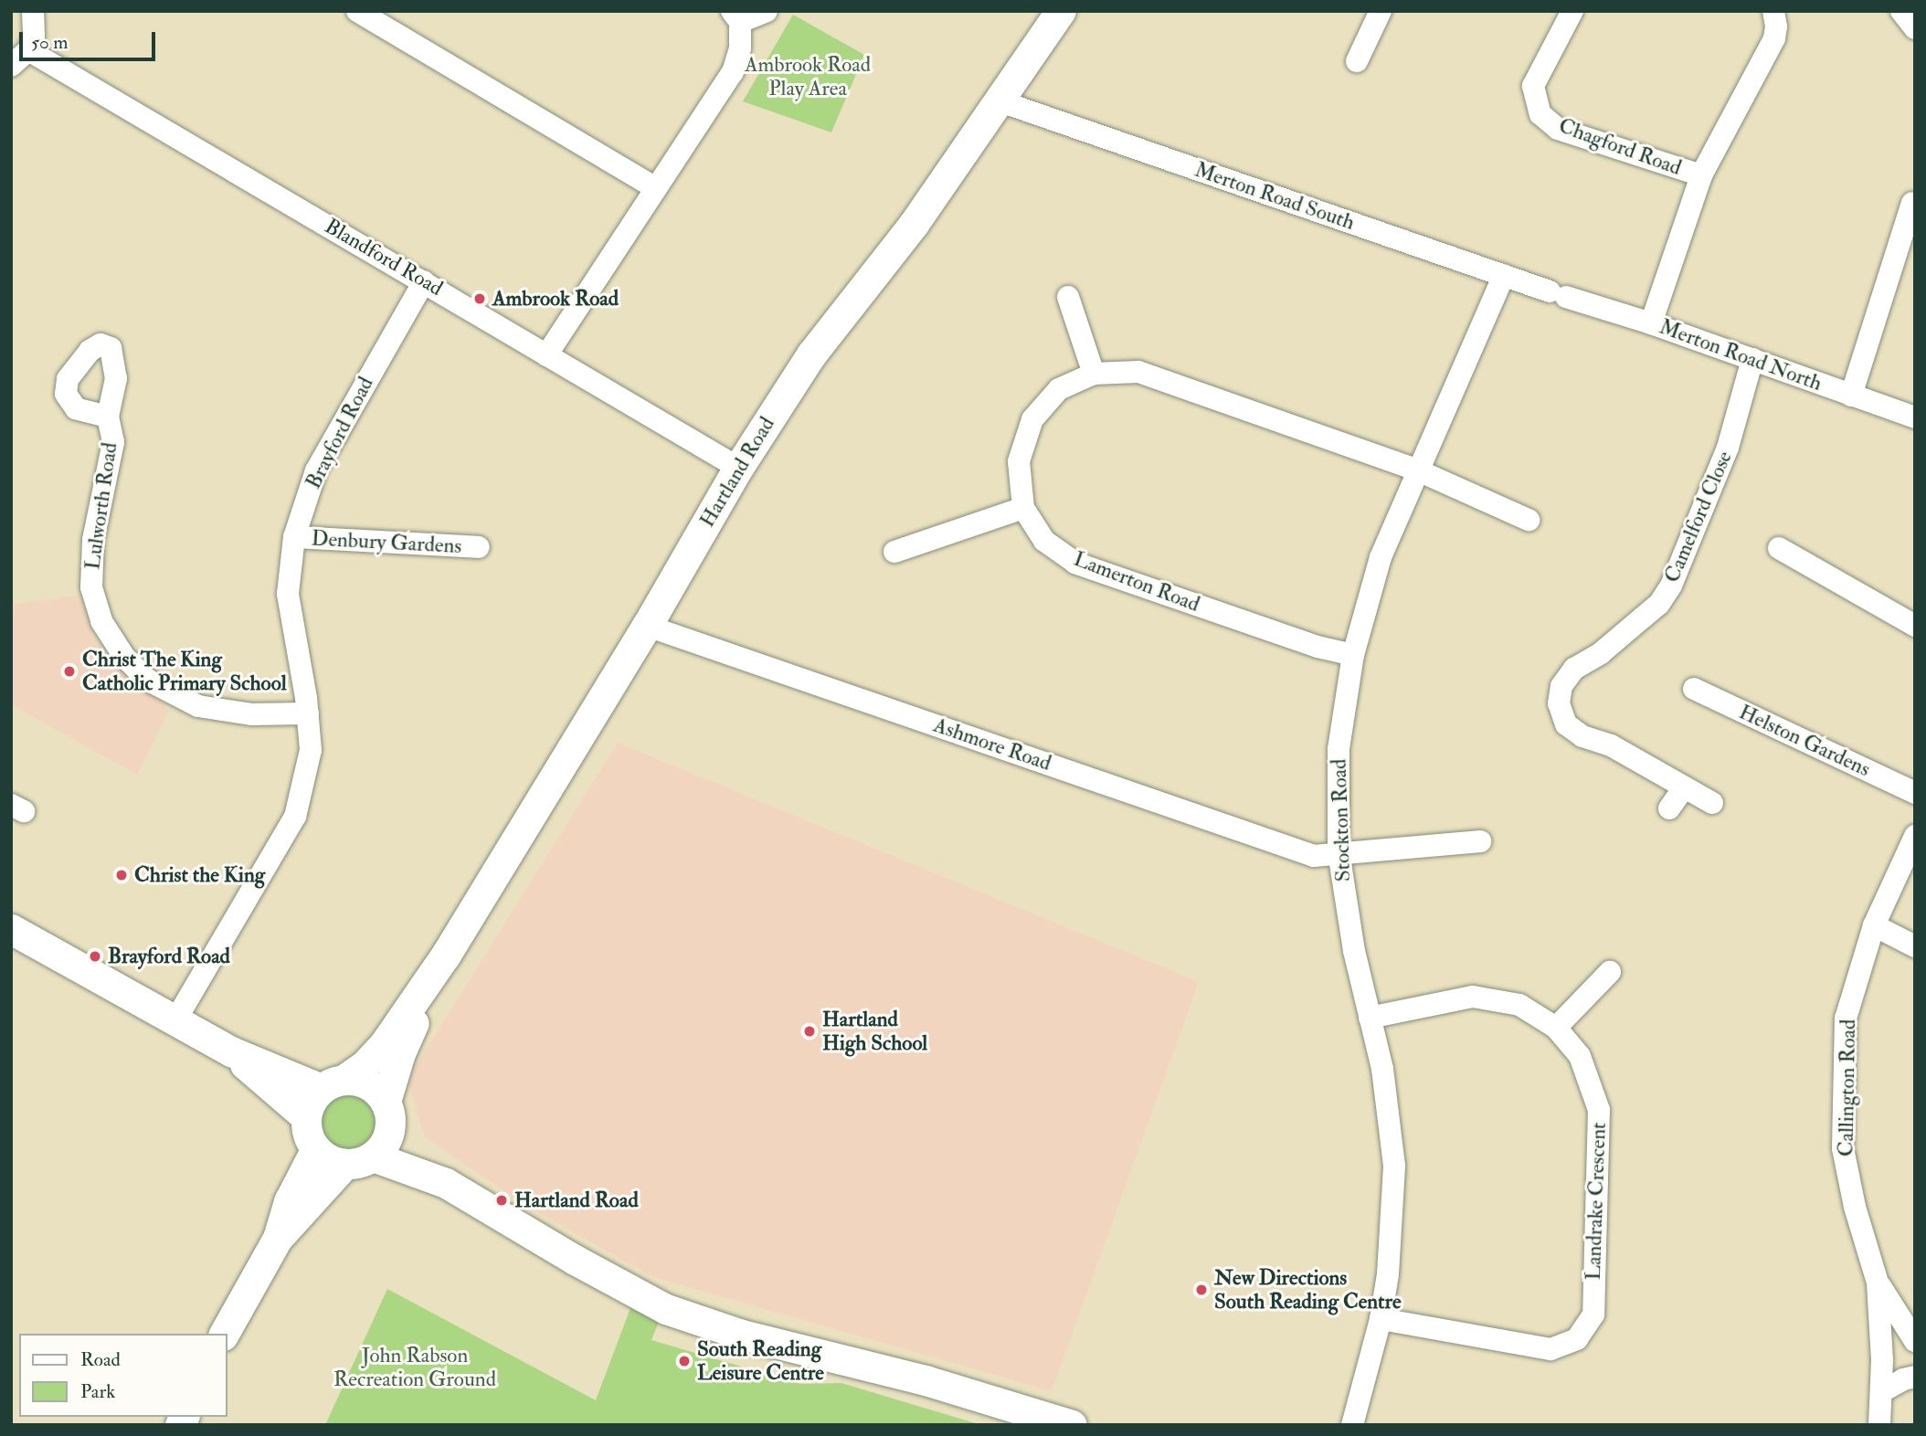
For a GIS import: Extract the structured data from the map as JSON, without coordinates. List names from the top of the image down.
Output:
{
  "streets": {
    "street": [
      "Chagford Road",
      "Merton Road South",
      "Blandford Road",
      "Merton Road North",
      "Brayford Road",
      "Hartland Road",
      "Lulworth Road",
      "Camelford Close",
      "Denbury Gardens",
      "Lamerton Road",
      "Helston Gardens",
      "Ashmore Road",
      "Stockton Road",
      "Callington Road",
      "Landrake Crescent"
    ]
  },
  "crossings": [
    ["Chagford Road", "Merton Road North"],
    ["Merton Road South", "Merton Road North"],
    ["Merton Road South", "Hartland Road"],
    ["Merton Road South", "Stockton Road"],
    ["Blandford Road", "Brayford Road"],
    ["Blandford Road", "Hartland Road"],
    ["Merton Road North", "Camelford Close"],
    ["Brayford Road", "Lulworth Road"],
    ["Brayford Road", "Denbury Gardens"],
    ["Hartland Road", "Ashmore Road"],
    ["Lamerton Road", "Stockton Road"],
    ["Ashmore Road", "Stockton Road"],
    ["Stockton Road", "Landrake Crescent"]
  ],
  "parks": ["Ambrook Road Play Area", "John Rabson Recreation Ground"],
  "places": [
    "Ambrook Road",
    "Christ The King Catholic Primary School",
    "Christ the King",
    "Brayford Road",
    "Hartland High School",
    "Hartland Road",
    "New Directions South Reading Centre",
    "South Reading Leisure Centre"
  ],
  "legend": ["Road", "Park"],
  "scale_bar": "50 m"
}
